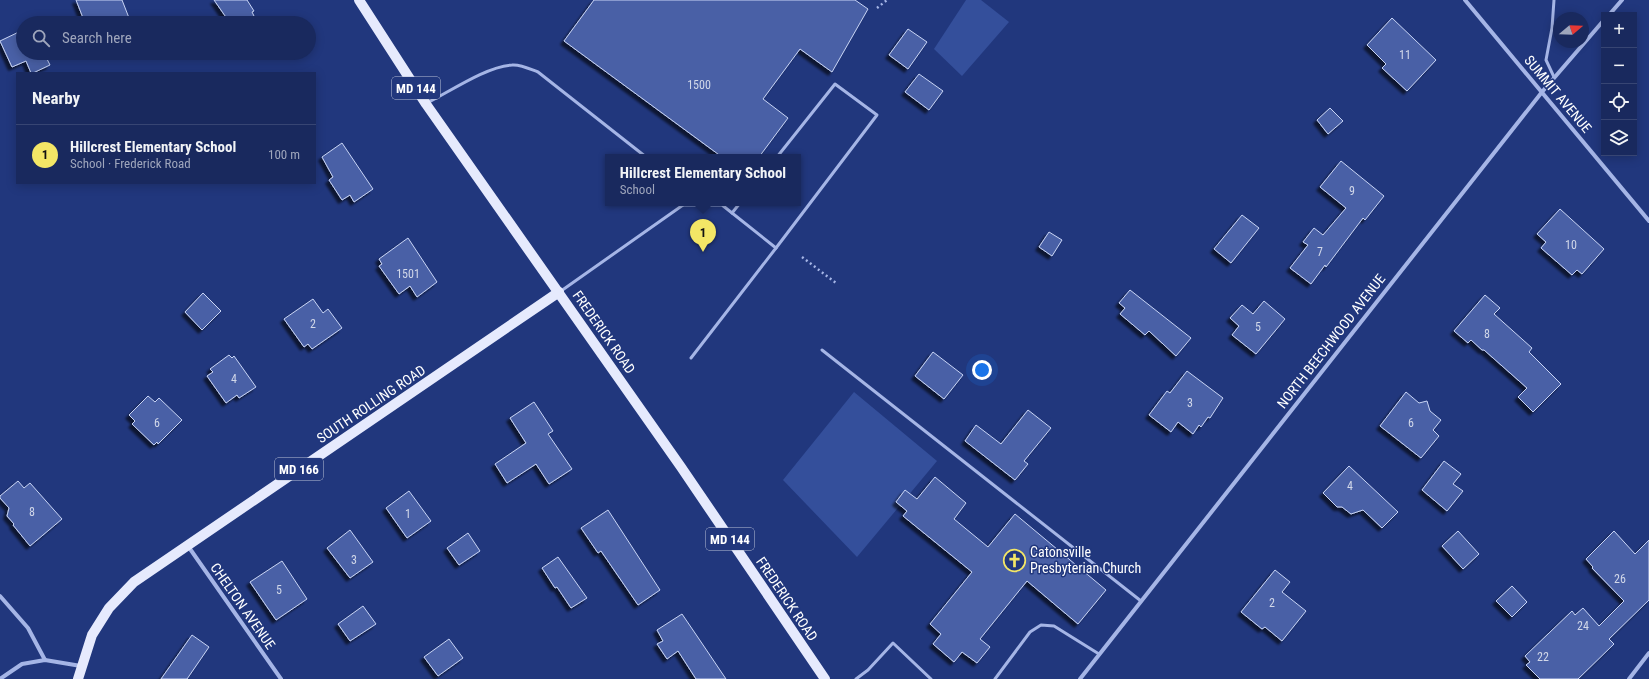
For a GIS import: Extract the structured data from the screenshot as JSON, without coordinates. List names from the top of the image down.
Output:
{
  "streets": {
    "main road": [
      "MD 144",
      "FREDERICK ROAD",
      "SOUTH ROLLING ROAD",
      "MD 166"
    ],
    "street": ["SUMMIT AVENUE", "NORTH BEECHWOOD AVENUE", "CHELTON AVENUE"]
  },
  "crossings": [
    ["SUMMIT AVENUE", "NORTH BEECHWOOD AVENUE"],
    ["FREDERICK ROAD", "SOUTH ROLLING ROAD"],
    ["SOUTH ROLLING ROAD", "CHELTON AVENUE"]
  ],
  "places": {
    "church": ["Catonsville Presbyterian Church"]
  },
  "house_numbers": [
    "11",
    "1500",
    "9",
    "10",
    "7",
    "1501",
    "2",
    "5",
    "8",
    "4",
    "3",
    "6",
    "6",
    "4",
    "8",
    "1",
    "3",
    "26",
    "5",
    "2",
    "24",
    "22"
  ],
  "north": "right",
  "page": {
    "map_buttons": ["+", "−"],
    "search": "Search here",
    "heading": "Nearby",
    "list": [
      {
        "mark": "1",
        "name": "Hillcrest Elementary School",
        "note": "School · Frederick Road",
        "value": "100 m"
      }
    ],
    "popup": ["Hillcrest Elementary School", "School"],
    "pins": "1"
  }
}
